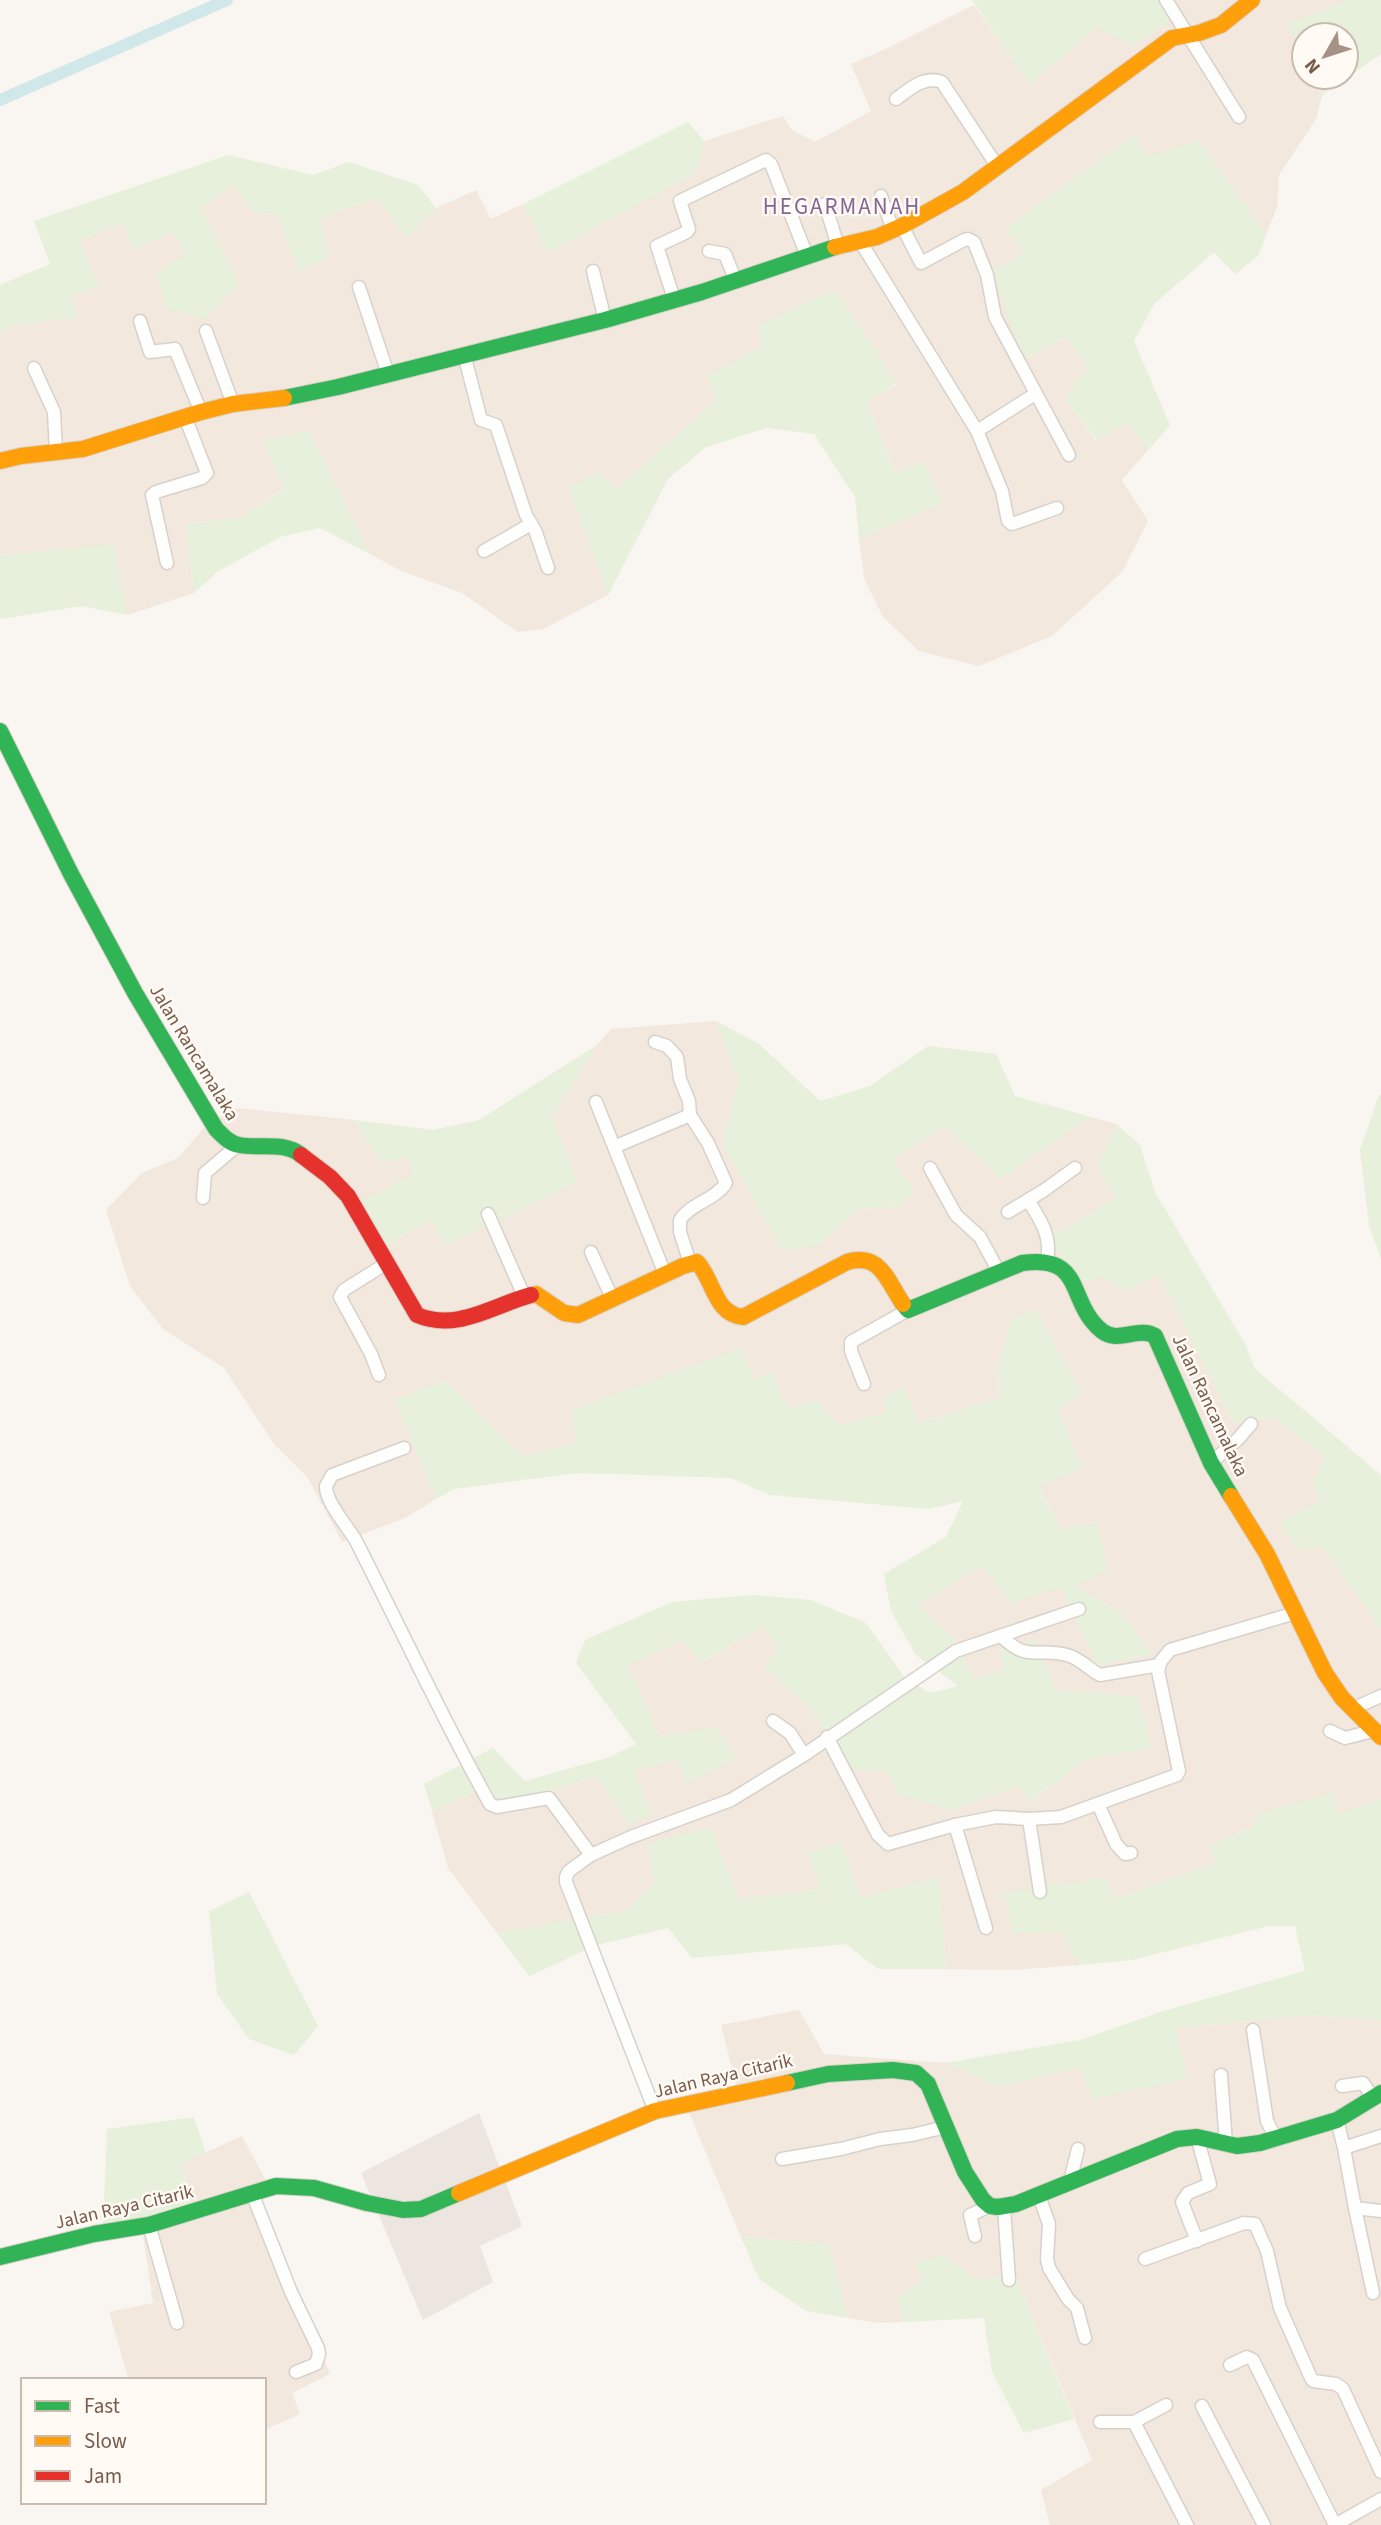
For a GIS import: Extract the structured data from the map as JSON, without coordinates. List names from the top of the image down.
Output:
{
  "streets": {
    "street": ["Jalan Rancamalaka", "Jalan Raya Citarik"]
  },
  "districts": ["HEGARMANAH"],
  "legend": ["Fast", "Slow", "Jam"],
  "north": "bottom left"
}
